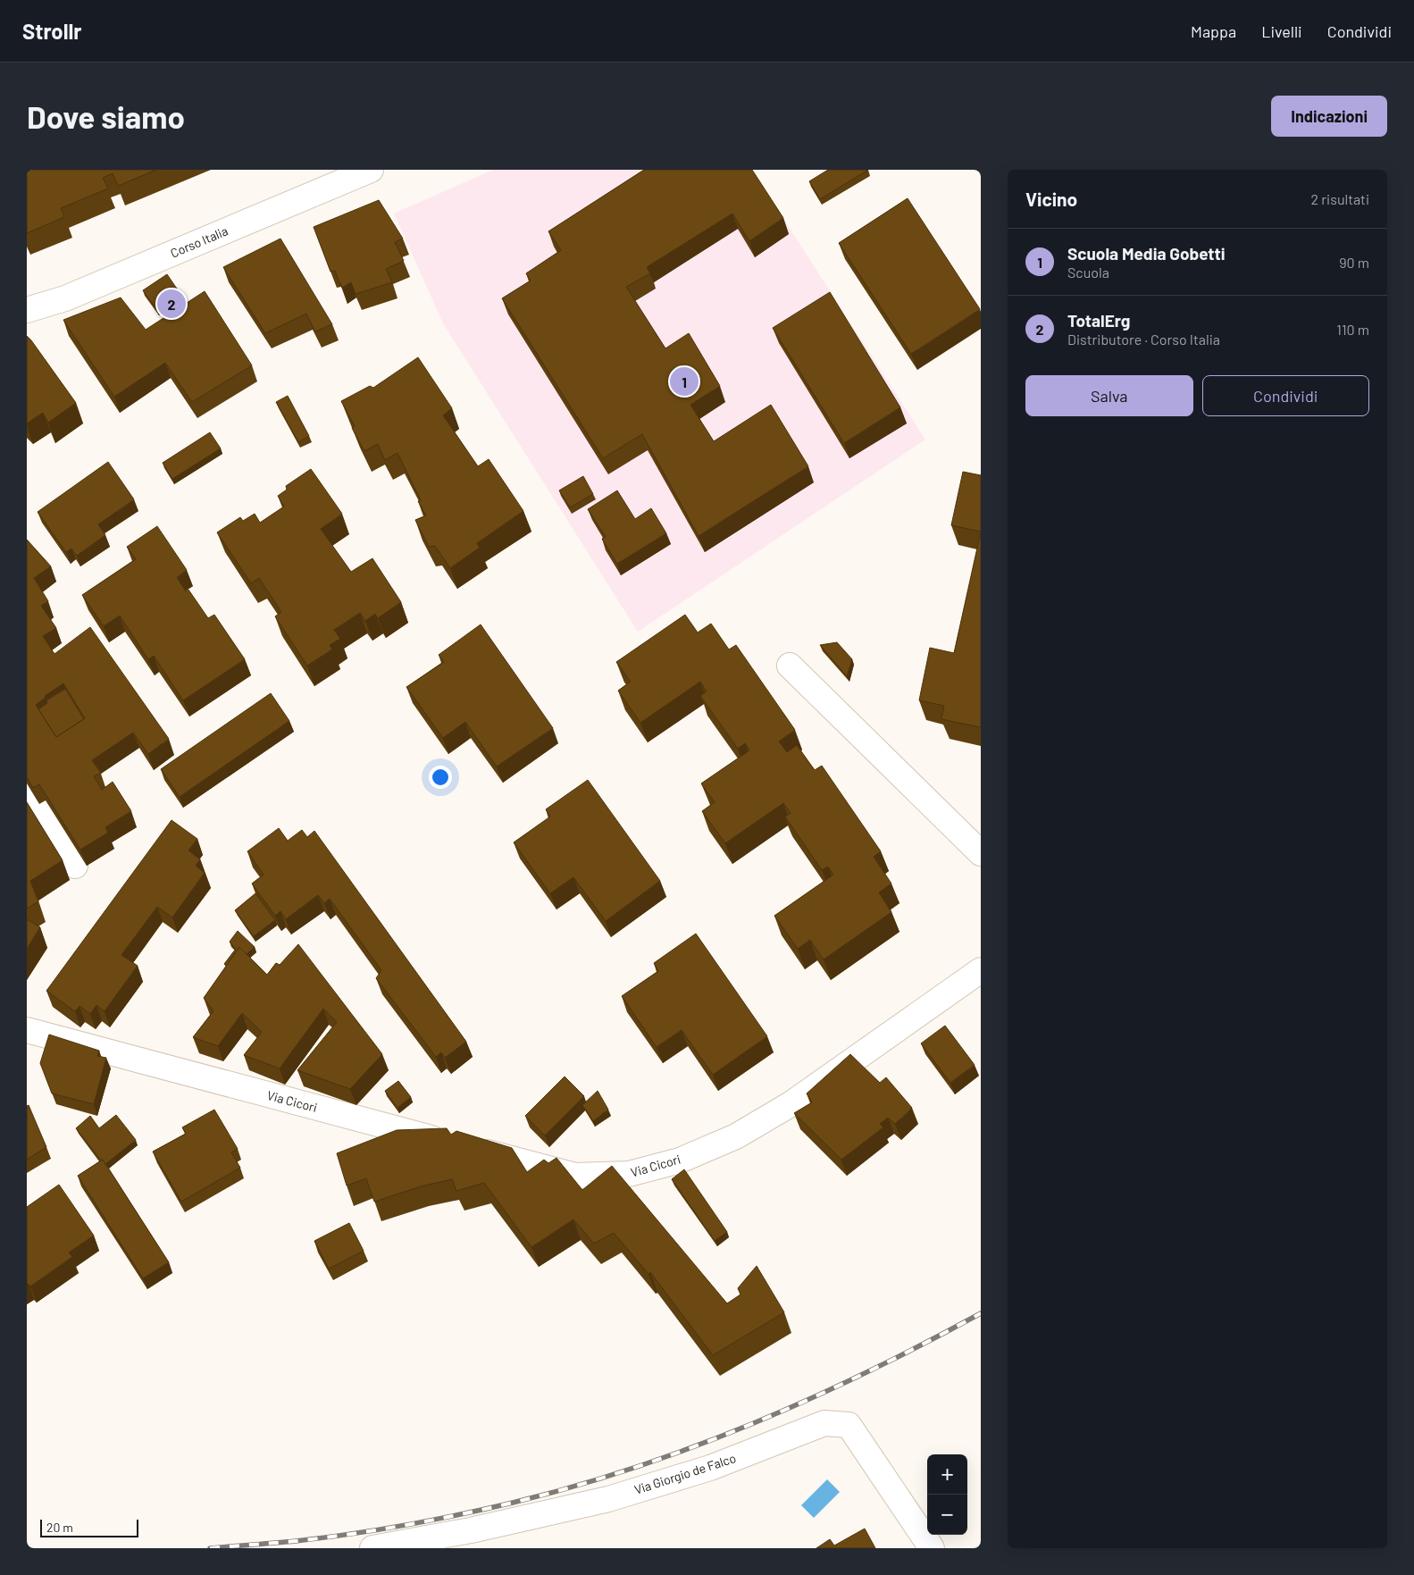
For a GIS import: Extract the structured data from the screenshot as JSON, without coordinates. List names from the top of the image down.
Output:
{
  "streets": {
    "street": ["Corso Italia", "Via Cicori", "Via Giorgio de Falco"]
  },
  "scale_bar": "20 m",
  "page": {
    "header": "Strollr",
    "nav": ["Mappa", "Livelli", "Condividi"],
    "buttons": [
      "Indicazioni",
      ["Salva", "Condividi"]
    ],
    "title": "Dove siamo",
    "heading": ["Vicino", "2 risultati"],
    "list": [
      {
        "mark": "1",
        "name": "Scuola Media Gobetti",
        "note": "Scuola",
        "value": "90 m"
      },
      {
        "mark": "2",
        "name": "TotalErg",
        "note": "Distributore · Corso Italia",
        "value": "110 m"
      }
    ],
    "pins": ["2", "1"],
    "map_buttons": ["+", "−"],
    "scale": "20 m"
  }
}
